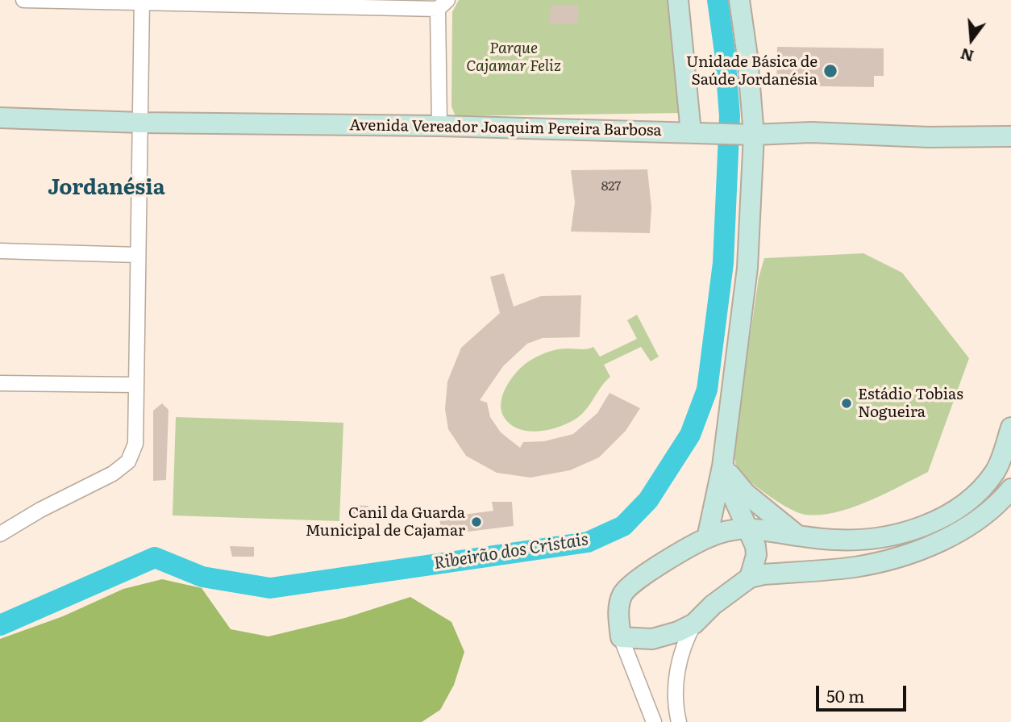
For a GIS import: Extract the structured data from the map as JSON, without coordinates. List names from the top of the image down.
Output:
{
  "streets": {
    "street": ["Avenida Vereador Joaquim Pereira Barbosa"]
  },
  "districts": ["Jordanésia"],
  "water": ["Ribeirão dos Cristais"],
  "parks": ["Parque Cajamar Feliz"],
  "places": ["Unidade Básica de Saúde Jordanésia", "Estádio Tobias Nogueira", "Canil da Guarda Municipal de Cajamar"],
  "house_numbers": ["827"],
  "scale_bar": "50 m",
  "north": "bottom"
}
